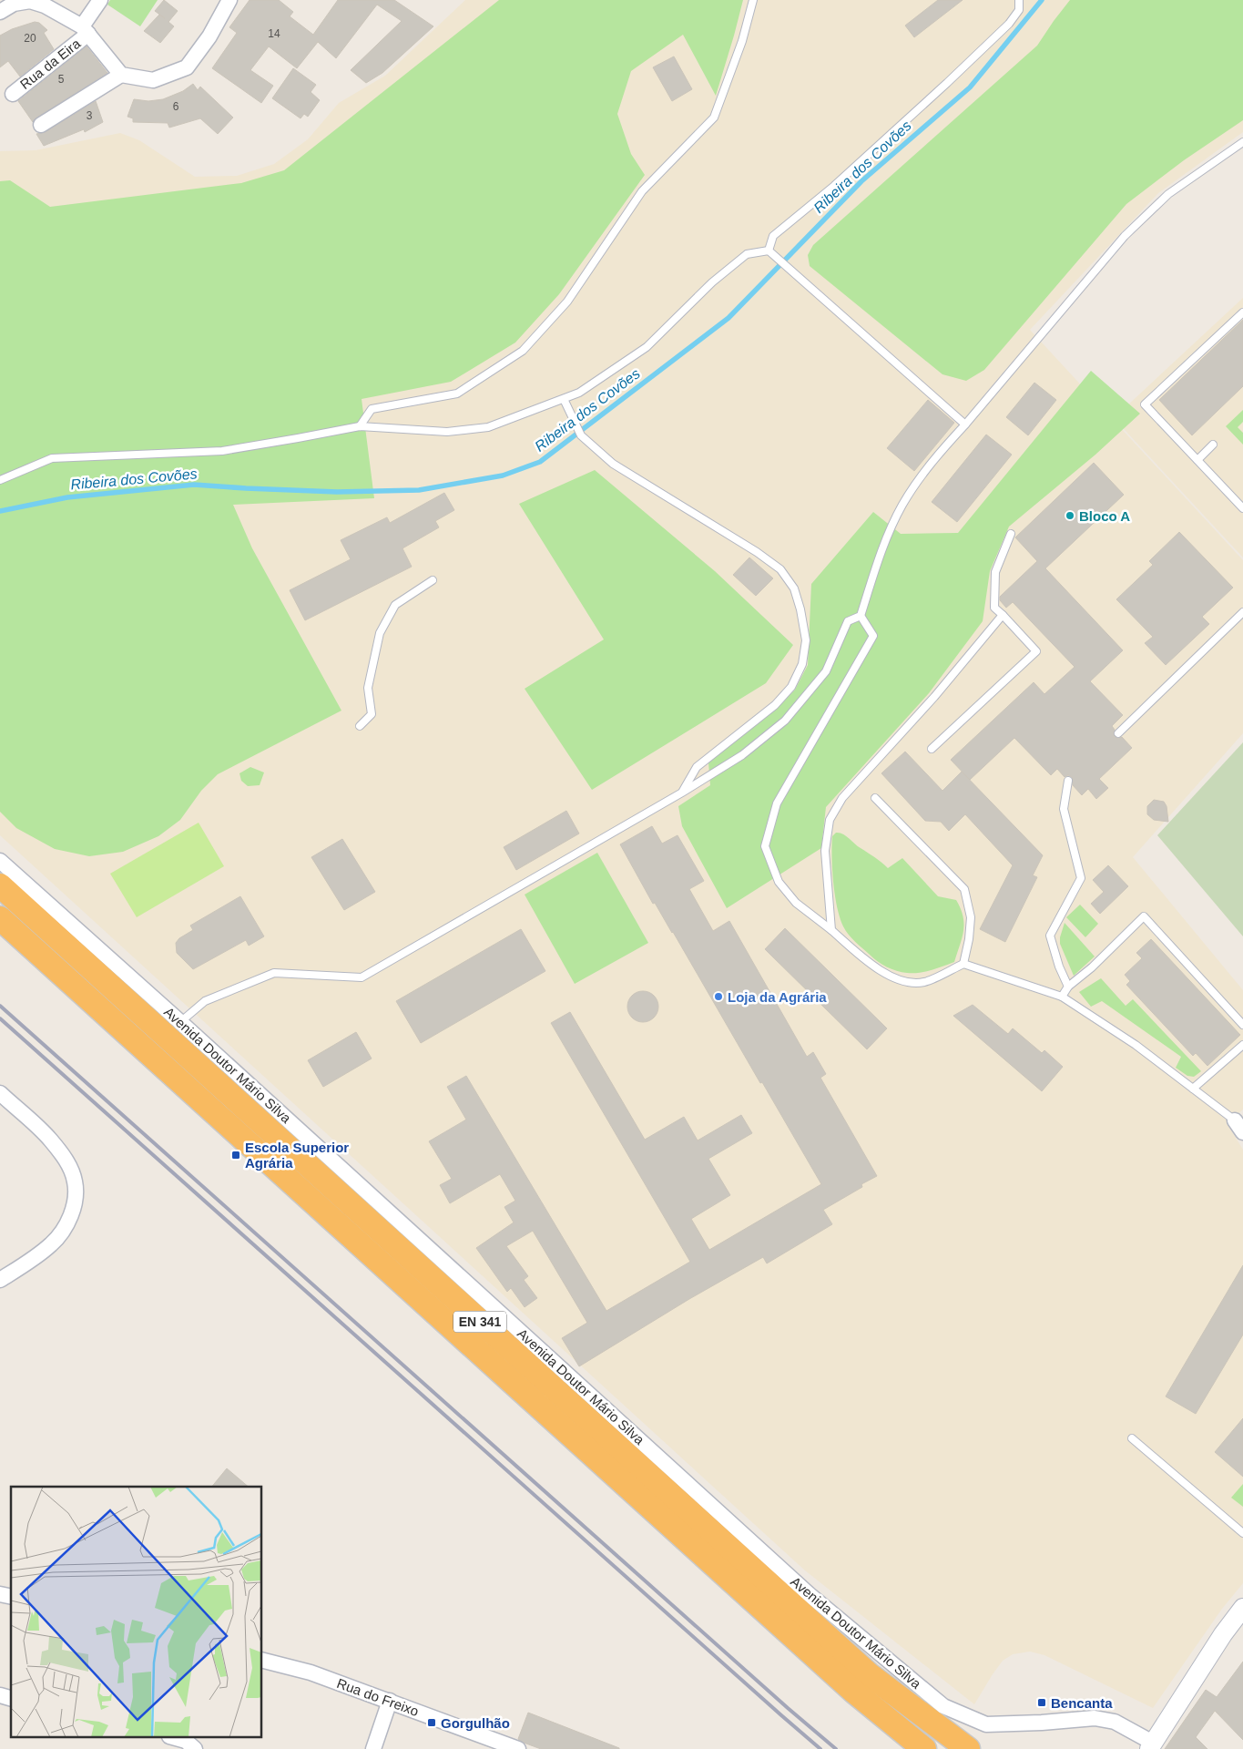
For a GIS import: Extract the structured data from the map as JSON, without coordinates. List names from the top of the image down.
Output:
{
  "streets": {
    "highway": ["EN 341"],
    "street": ["Rua da Eira", "Avenida Doutor Mário Silva", "Rua do Freixo"]
  },
  "water": ["Ribeira dos Covões"],
  "places": {
    "other": ["Bloco A", "Loja da Agrária"],
    "transit": ["Escola Superior Agrária", "Bencanta", "Gorgulhão"]
  },
  "house_numbers": [
    "14",
    "20",
    "5",
    "6",
    "3"
  ]
}
